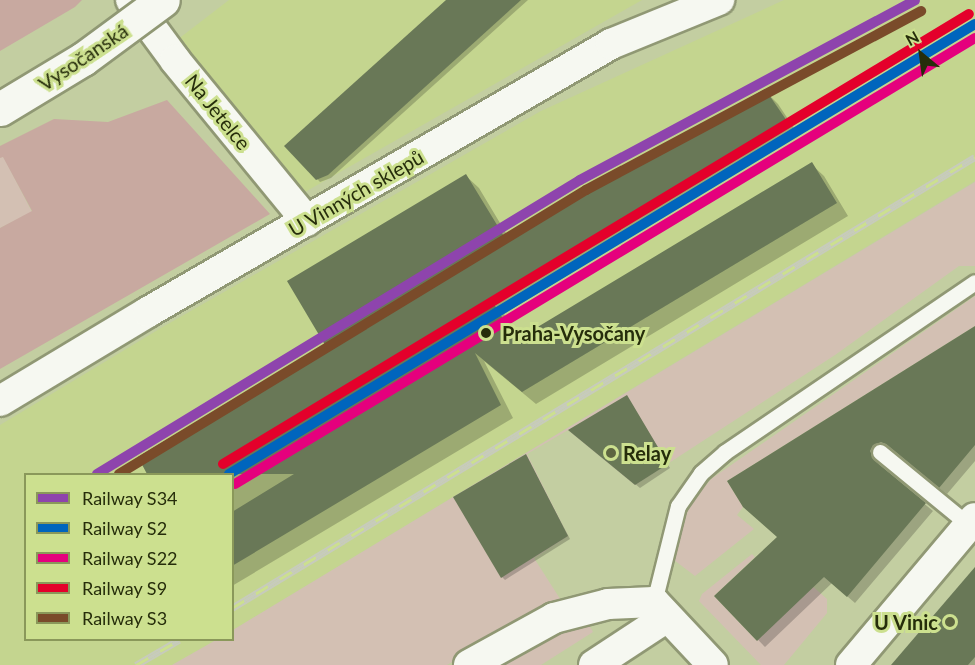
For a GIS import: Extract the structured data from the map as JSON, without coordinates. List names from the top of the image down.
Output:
{
  "streets": {
    "main road": ["Vysočanská"],
    "street": ["Na Jetelce", "U Vinných sklepů"]
  },
  "crossings": [
    ["Na Jetelce", "U Vinných sklepů"]
  ],
  "places": ["Praha-Vysočany", "Relay", "U Vinic"],
  "lines": [
    "rail line S34",
    "rail line S3",
    "rail line S9",
    "rail line S2",
    "rail line S22"
  ],
  "legend": [
    "Railway S34",
    "Railway S2",
    "Railway S22",
    "Railway S9",
    "Railway S3"
  ],
  "north": "top left"
}
